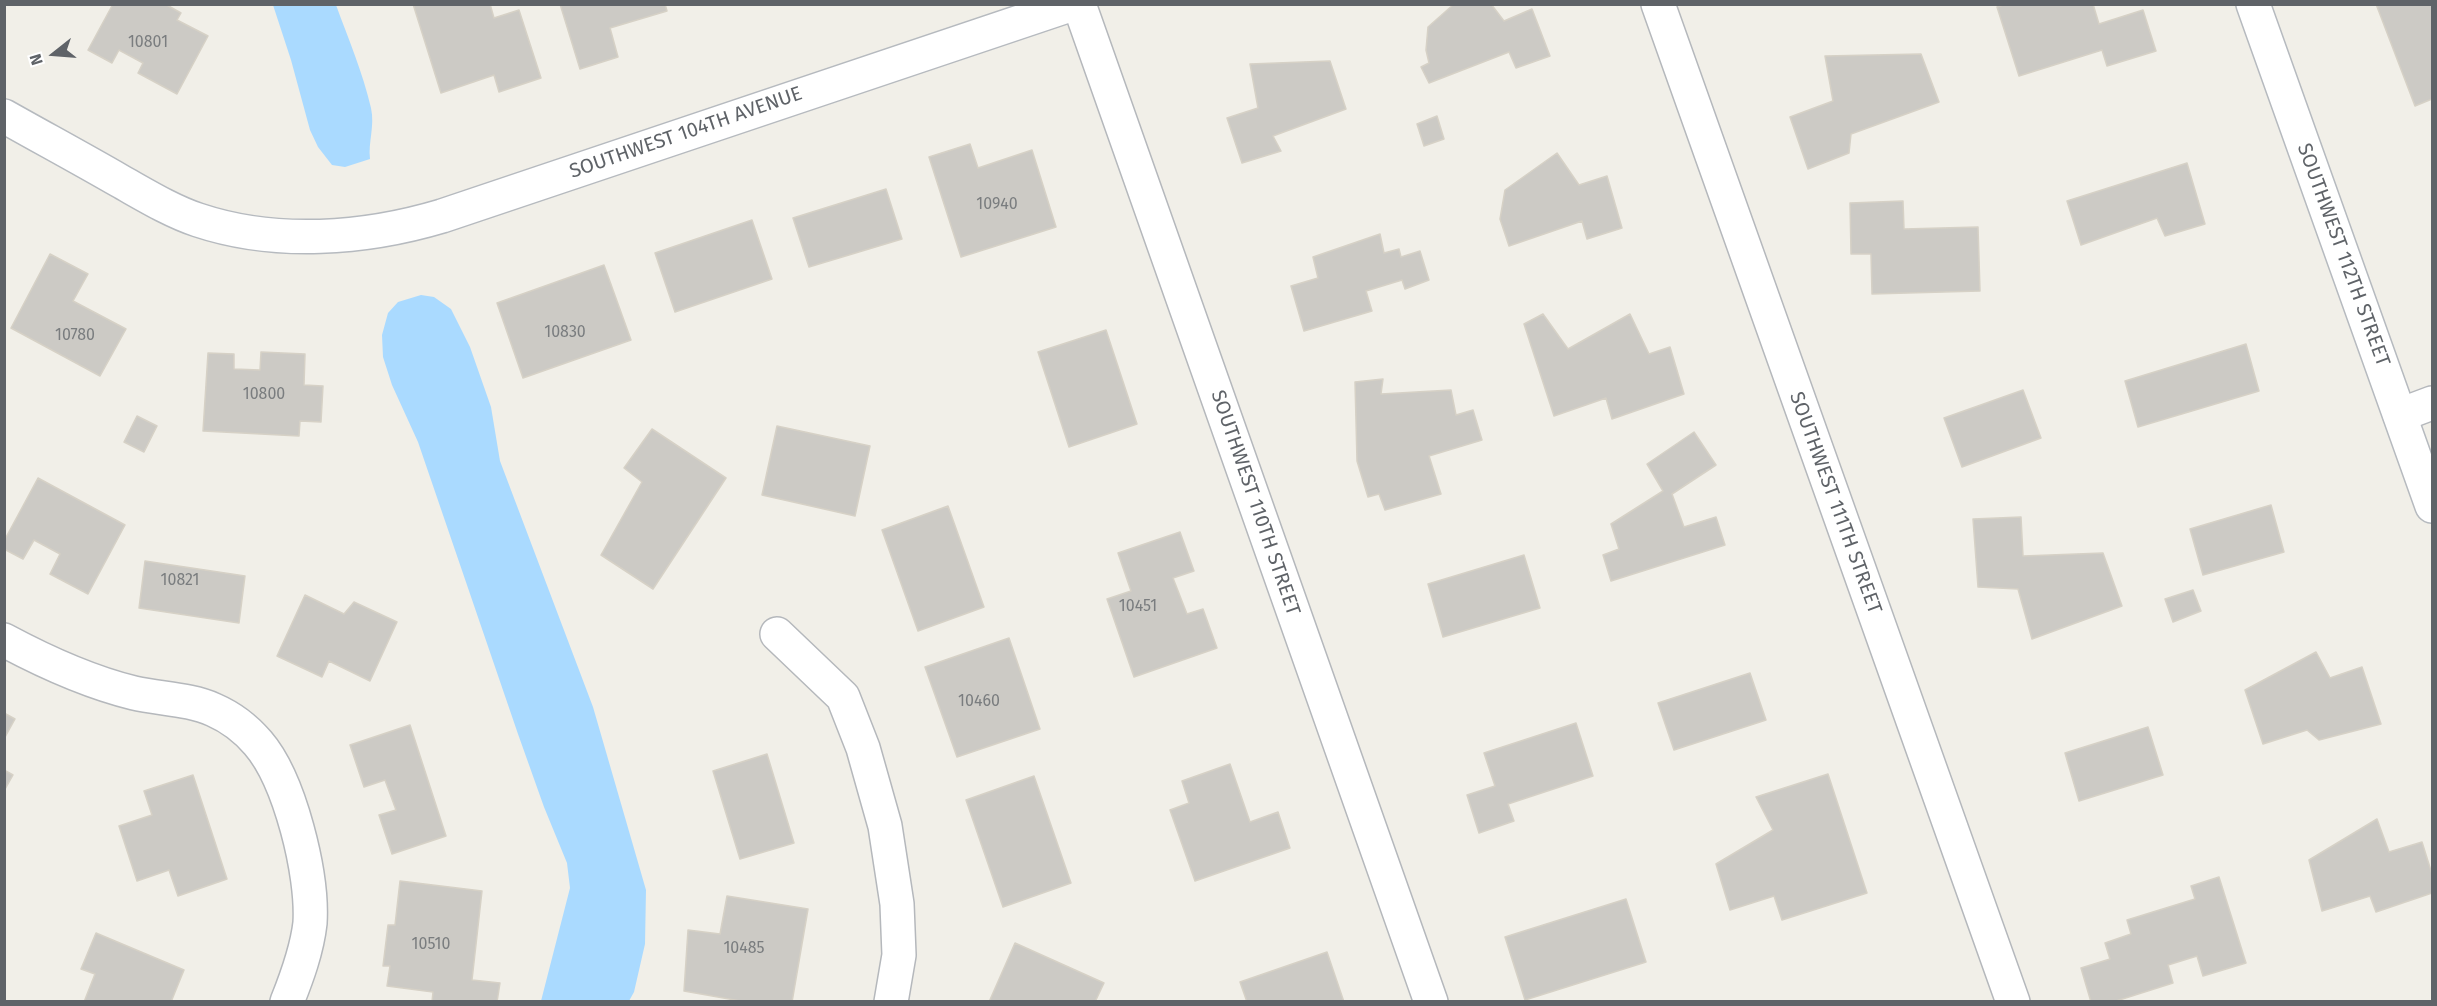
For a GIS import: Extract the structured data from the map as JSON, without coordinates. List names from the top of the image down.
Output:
{
  "streets": {
    "street": [
      "SOUTHWEST 104TH AVENUE",
      "SOUTHWEST 112TH STREET",
      "SOUTHWEST 110TH STREET",
      "SOUTHWEST 111TH STREET"
    ]
  },
  "house_numbers": [
    "10801",
    "10940",
    "10830",
    "10780",
    "10800",
    "10821",
    "10451",
    "10460",
    "10510",
    "10485"
  ],
  "north": "left"
}
